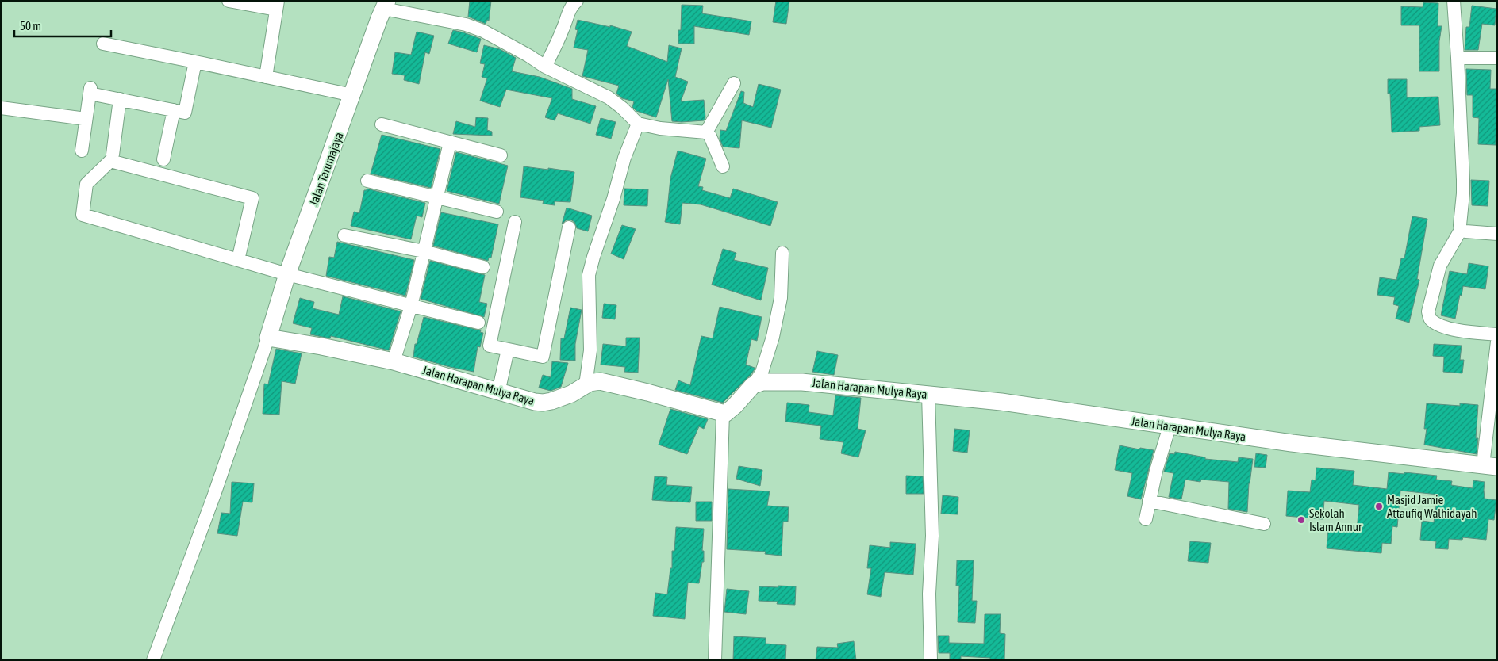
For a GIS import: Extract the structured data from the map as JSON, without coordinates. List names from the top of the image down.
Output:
{
  "streets": {
    "street": ["Jalan Tarumajaya", "Jalan Harapan Mulya Raya"]
  },
  "crossings": [
    ["Jalan Tarumajaya", "Jalan Harapan Mulya Raya"]
  ],
  "places": ["Masjid Jamie Attaufiq Walhidayah", "Sekolah Islam Annur"],
  "scale_bar": "50 m"
}
